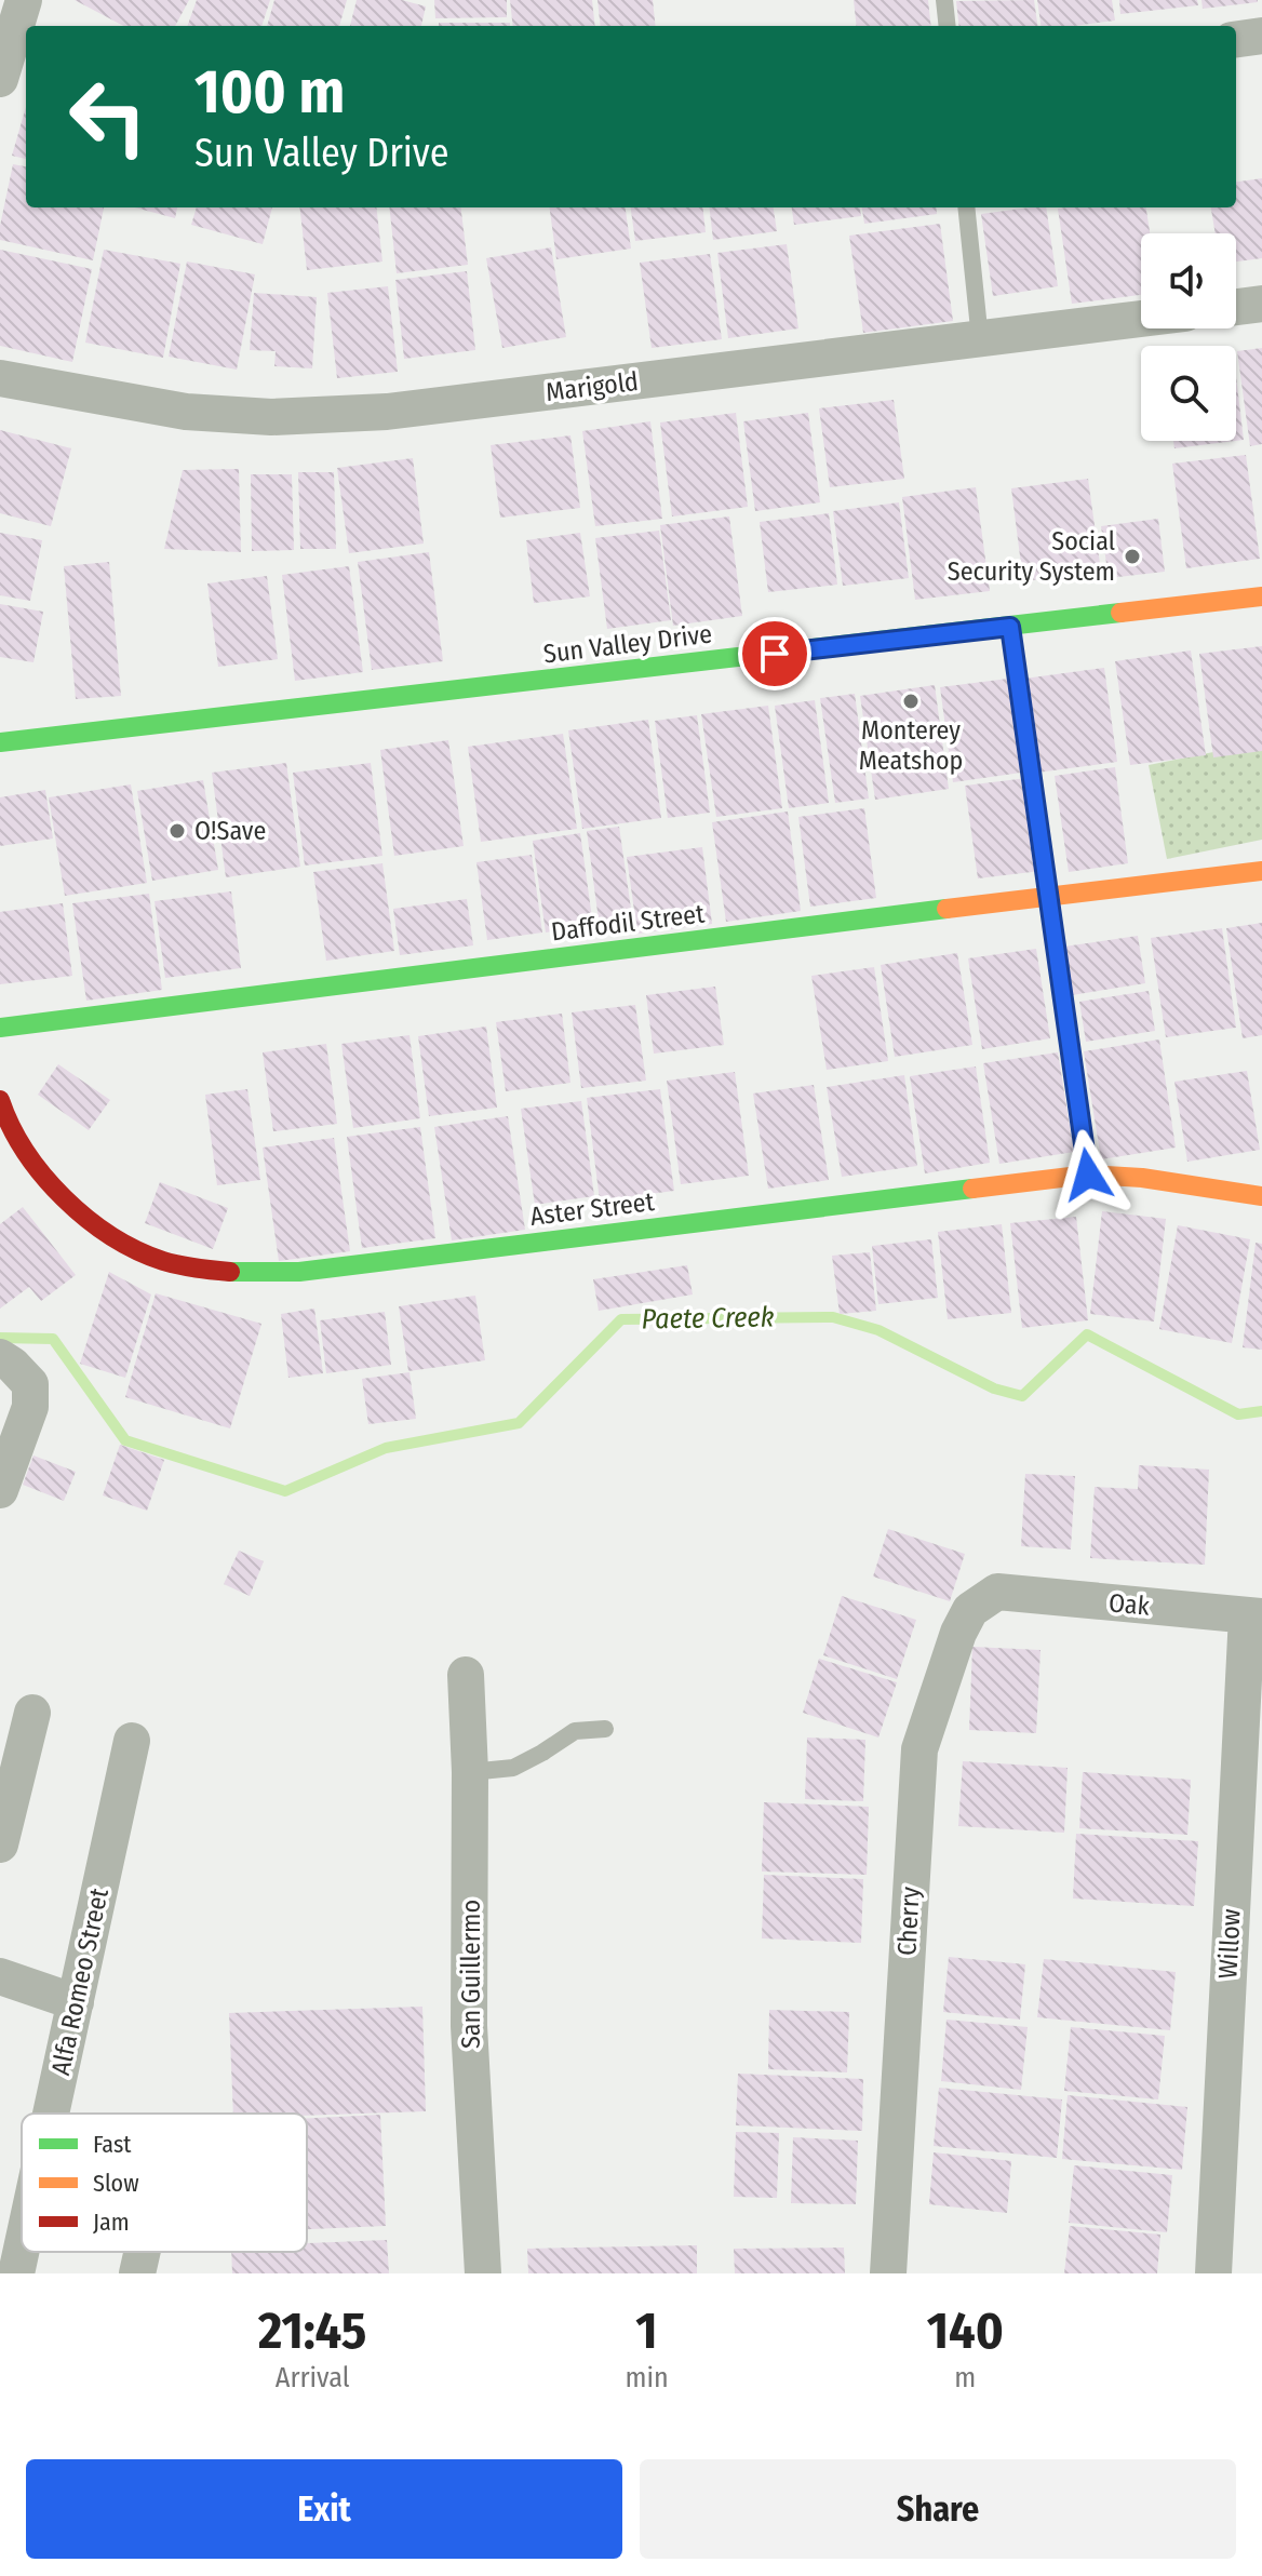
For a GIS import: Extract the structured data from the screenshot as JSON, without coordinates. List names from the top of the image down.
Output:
{
  "streets": {
    "street": [
      "Marigold",
      "Sun Valley Drive",
      "Daffodil Street",
      "Aster Street",
      "Oak",
      "Cherry",
      "Willow",
      "San Guillermo",
      "Alfa Romeo Street"
    ]
  },
  "crossings": [
    ["Oak", "Cherry"],
    ["Oak", "Willow"]
  ],
  "water": ["Paete Creek"],
  "places": ["Social Security System", "Monterey Meatshop", "O!Save"],
  "legend": ["Fast", "Slow", "Jam"],
  "page": {
    "turn": ["100 m", "Sun Valley Drive"],
    "eta": [
      "21:45",
      "Arrival",
      "1",
      "min",
      "140",
      "m"
    ],
    "buttons": ["Exit", "Share"]
  }
}
